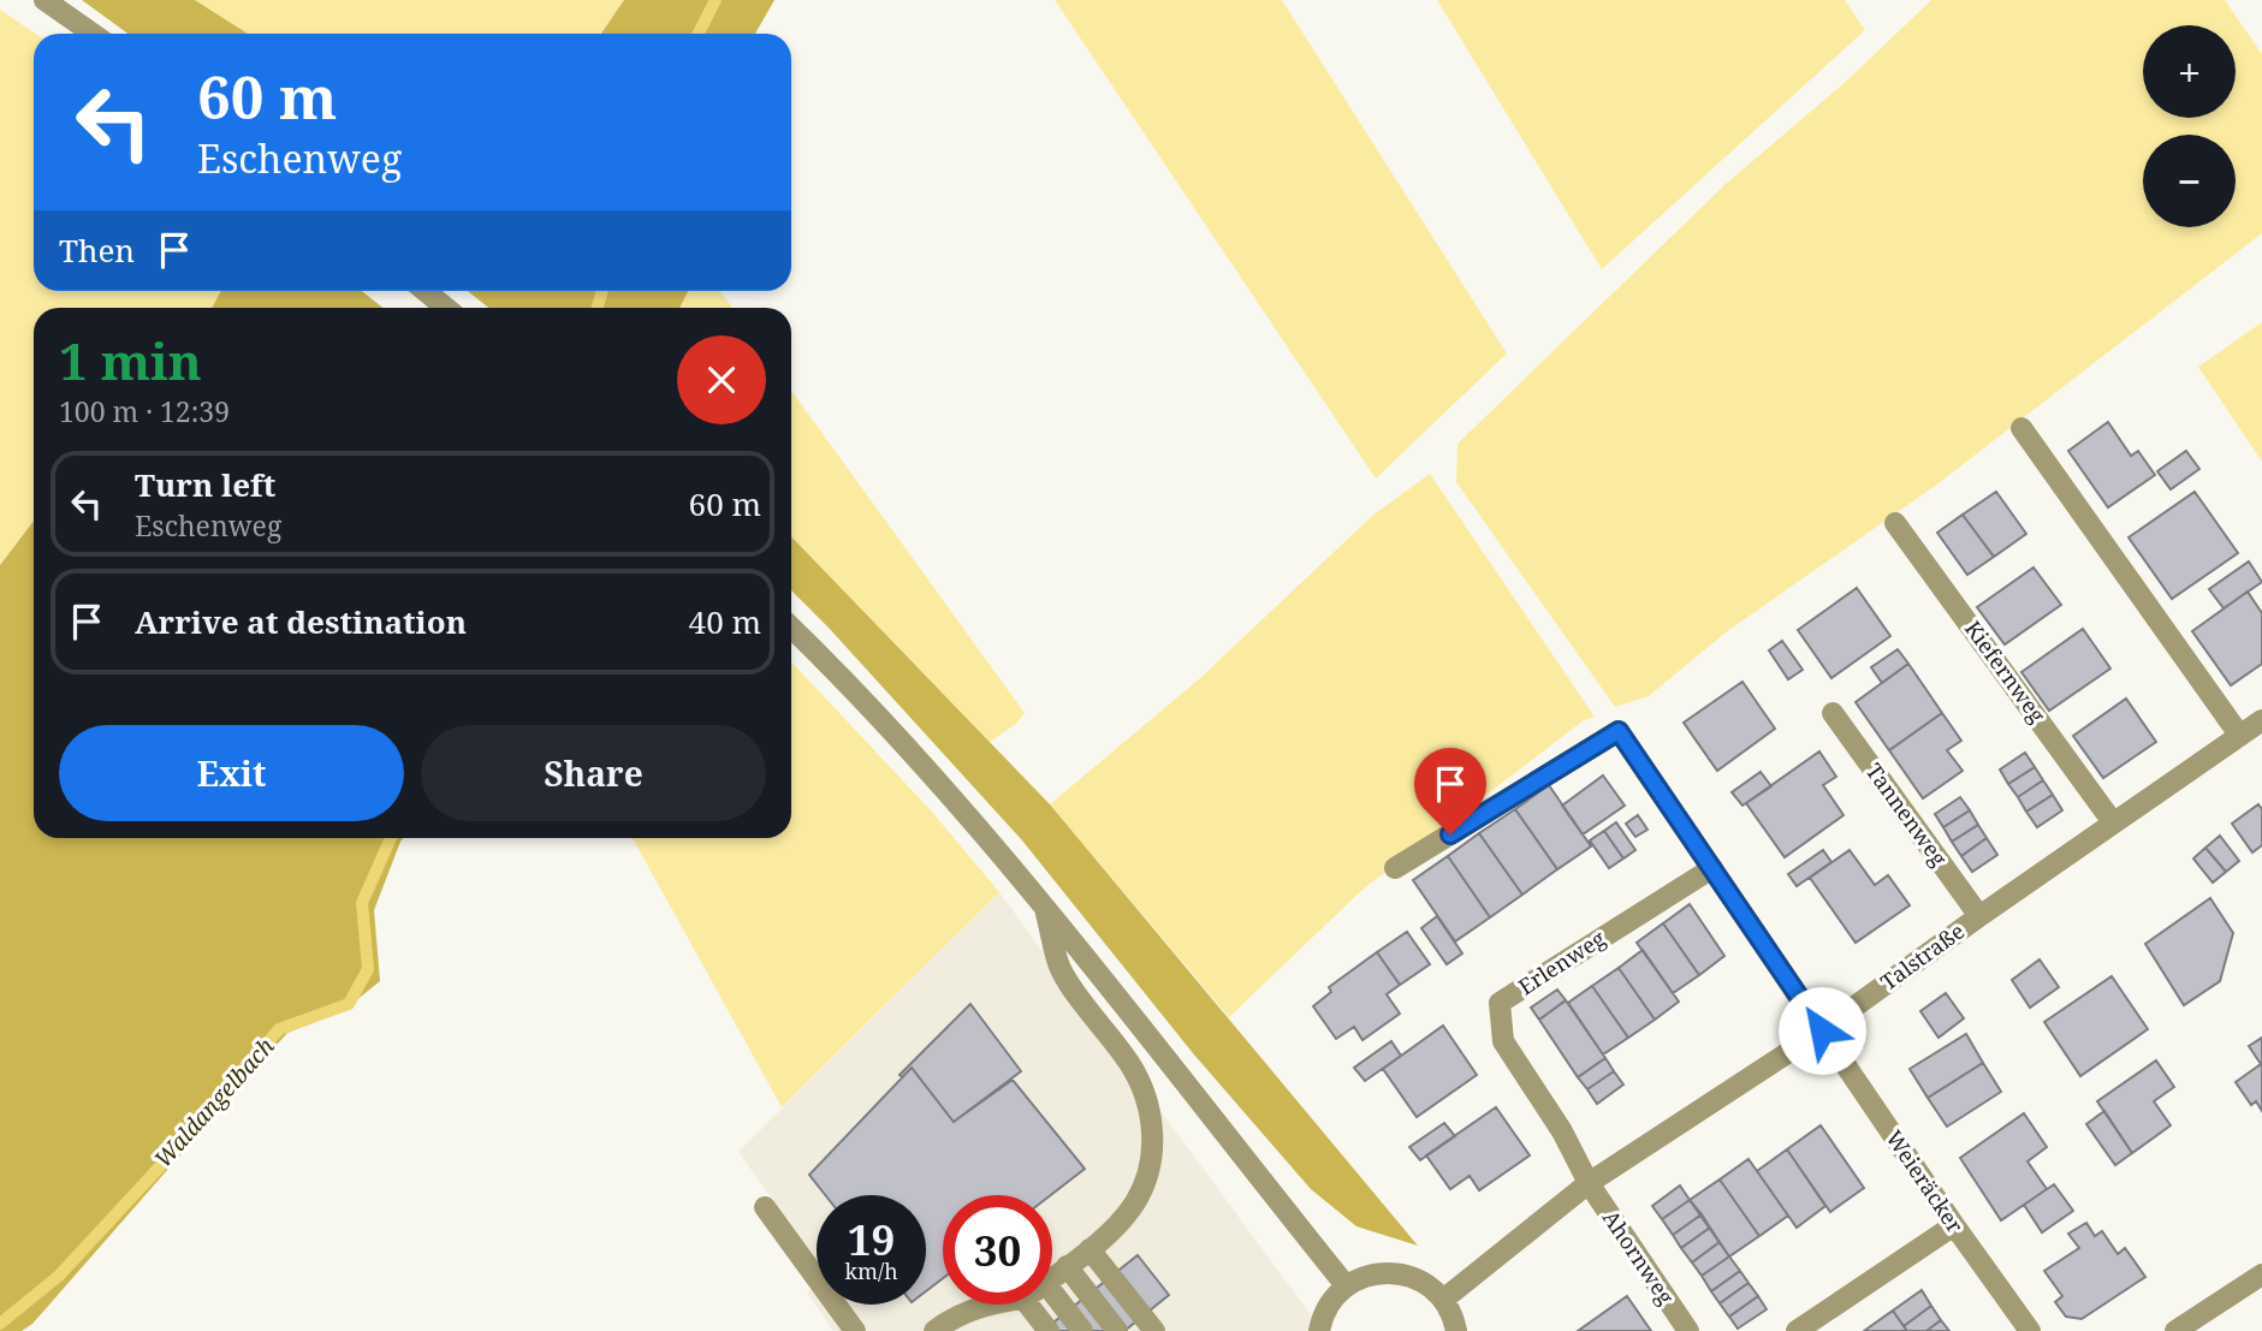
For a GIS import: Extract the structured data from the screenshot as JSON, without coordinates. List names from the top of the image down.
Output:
{
  "streets": {
    "street": [
      "Kiefernweg",
      "Tannenweg",
      "Talstraße",
      "Erlenweg",
      "Weieräcker",
      "Ahornweg"
    ]
  },
  "crossings": [
    ["Kiefernweg", "Talstraße"],
    ["Tannenweg", "Talstraße"],
    ["Talstraße", "Erlenweg"],
    ["Talstraße", "Weieräcker"],
    ["Talstraße", "Ahornweg"],
    ["Erlenweg", "Weieräcker"],
    ["Erlenweg", "Ahornweg"]
  ],
  "water": ["Waldangelbach"],
  "page": {
    "map_buttons": ["+", "−"],
    "turn": ["60 m", "Eschenweg"],
    "then": "Then",
    "heading": ["1 min", "100 m · 12:39"],
    "list": [
      {
        "name": "Turn left",
        "note": "Eschenweg",
        "value": "60 m"
      },
      {
        "name": "Arrive at destination",
        "value": "40 m"
      }
    ],
    "buttons": ["Exit", "Share"],
    "speed": "19 km/h",
    "limit": "30"
  }
}
